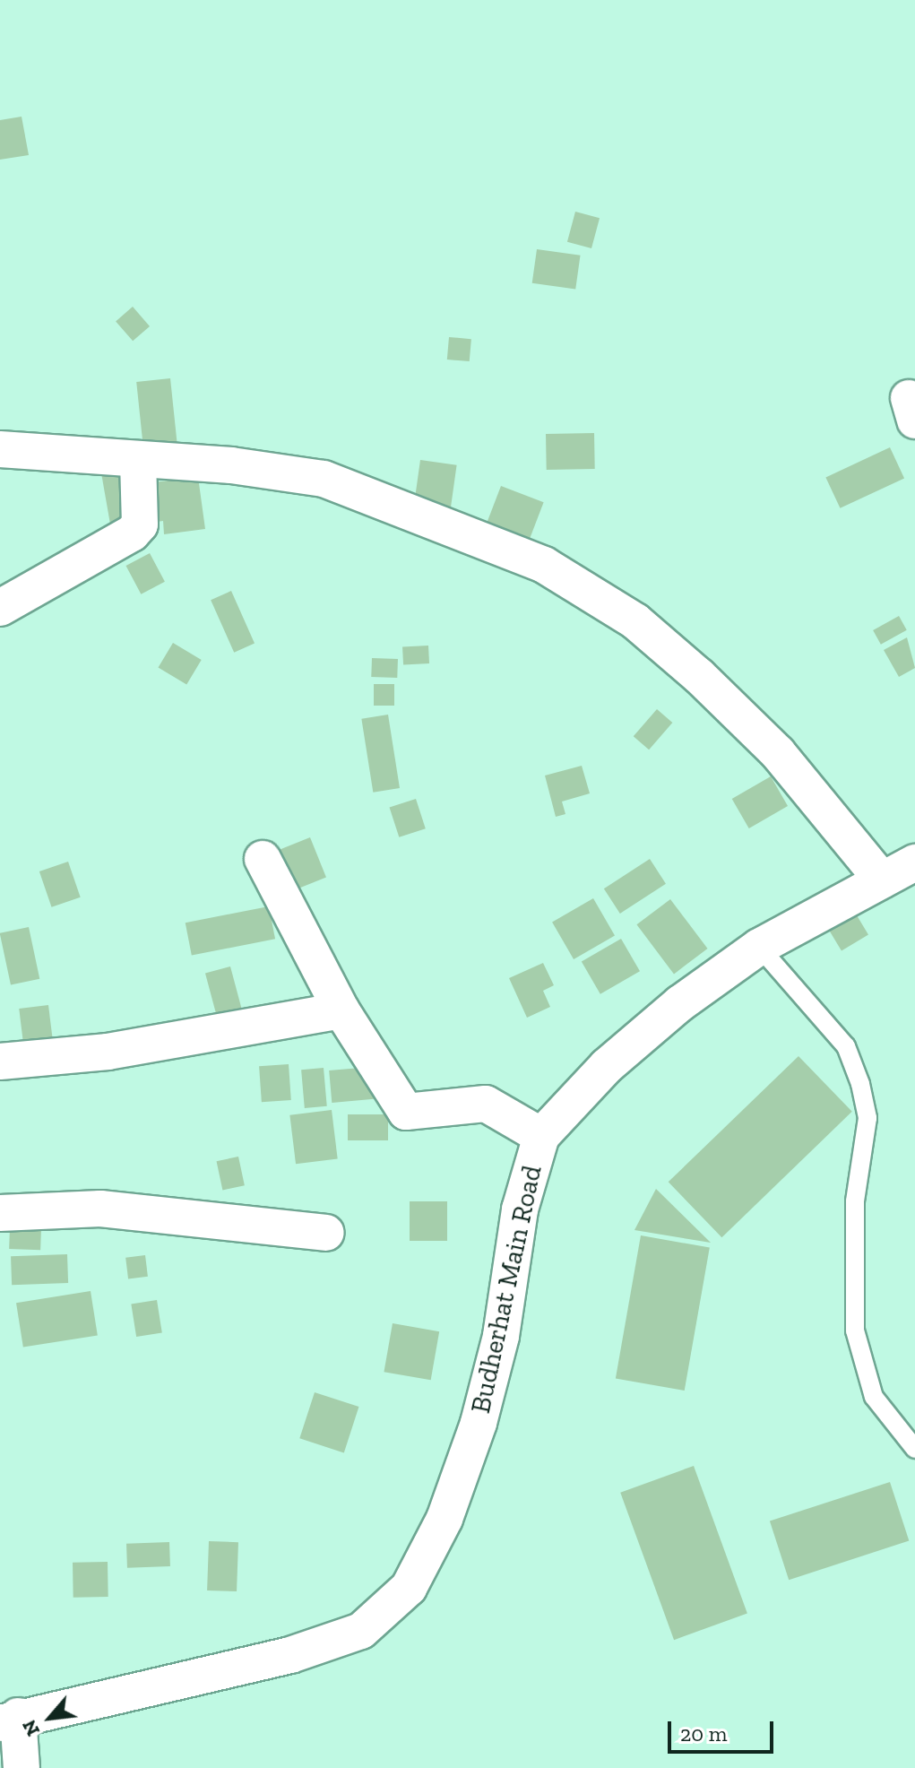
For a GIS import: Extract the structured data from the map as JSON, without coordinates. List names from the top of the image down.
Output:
{
  "streets": {
    "street": ["Budherhat Main Road"]
  },
  "scale_bar": "20 m",
  "north": "bottom left"
}
